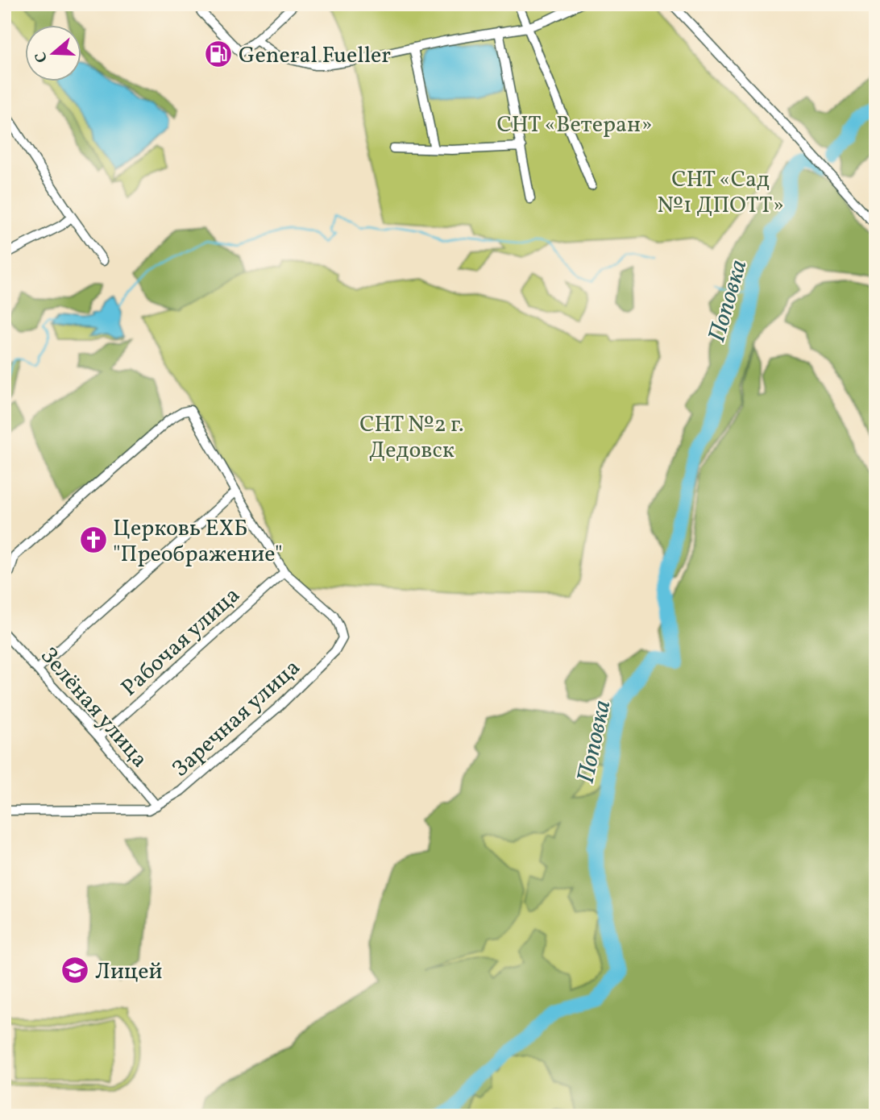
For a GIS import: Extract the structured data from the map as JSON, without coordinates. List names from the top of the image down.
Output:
{
  "streets": {
    "street": ["Рабочая улица", "Зелёная улица", "Заречная улица"]
  },
  "crossings": [
    ["Рабочая улица", "Зелёная улица"],
    ["Рабочая улица", "Заречная улица"],
    ["Зелёная улица", "Заречная улица"]
  ],
  "water": ["Поповка"],
  "parks": ["СНТ «Ветеран»", "СНТ «Сад №1 ДПОТТ»", "СНТ №2 г. Дедовск"],
  "places": {
    "fuel station": ["General Fueller"],
    "church": ["Церковь ЕХБ \"Преображение\""],
    "school or university": ["Лицей"]
  },
  "north": "left"
}
